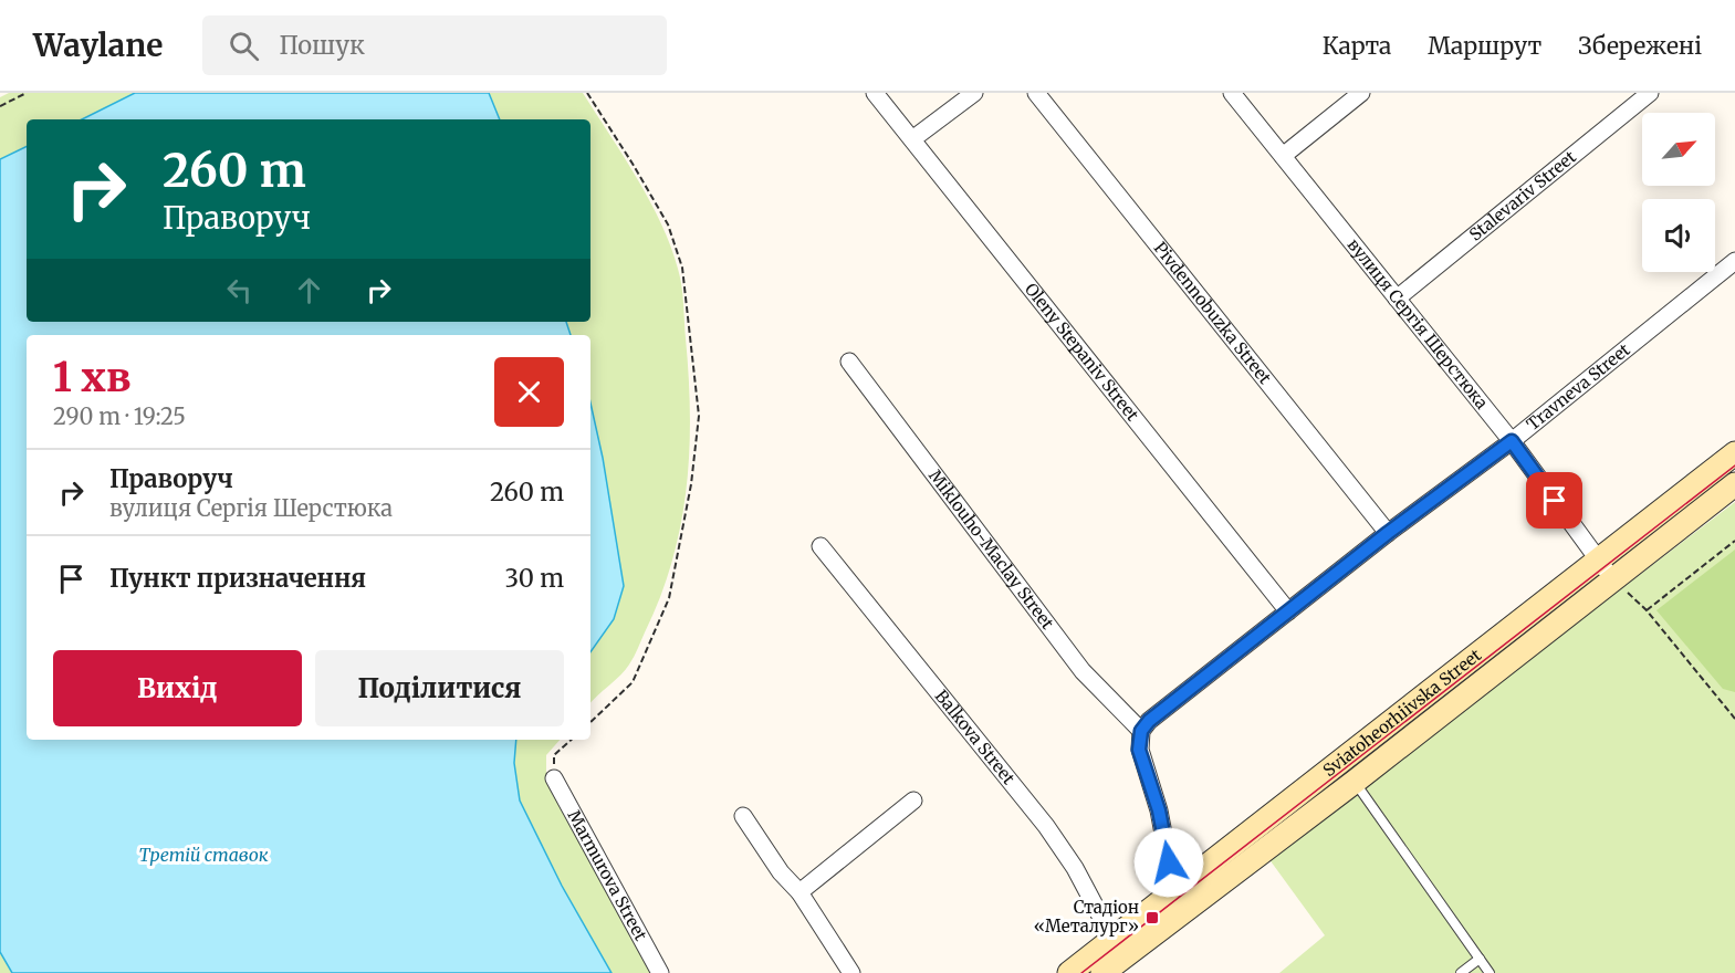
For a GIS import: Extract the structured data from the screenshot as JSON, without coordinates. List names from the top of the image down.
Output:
{
  "streets": {
    "main road": ["Sviatoheorhiivska Street"],
    "street": [
      "Stalevariv Street",
      "Pivdennobuzka Street",
      "вулиця Сергія Шерстюка",
      "Oleny Stepaniv Street",
      "Travneva Street",
      "Miklouho-Maclay Street",
      "Balkova Street",
      "Marmurova Street"
    ]
  },
  "crossings": [
    ["Stalevariv Street", "вулиця Сергія Шерстюка"],
    ["Pivdennobuzka Street", "Travneva Street"],
    ["вулиця Сергія Шерстюка", "Travneva Street"],
    ["вулиця Сергія Шерстюка", "Sviatoheorhiivska Street"],
    ["Oleny Stepaniv Street", "Travneva Street"],
    ["Travneva Street", "Miklouho-Maclay Street"],
    ["Sviatoheorhiivska Street", "Balkova Street"]
  ],
  "water": ["Третій ставок"],
  "places": {
    "transit": ["Стадіон «Металург»"]
  },
  "north": "top right",
  "page": {
    "header": "Waylane",
    "search": "Пошук",
    "nav": ["Карта", "Маршрут", "Збережені"],
    "turn": ["260 m", "Праворуч"],
    "heading": ["1 хв", "290 m · 19:25"],
    "list": [
      {
        "name": "Праворуч",
        "note": "вулиця Сергія Шерстюка",
        "value": "260 m"
      },
      {
        "name": "Пункт призначення",
        "value": "30 m"
      }
    ],
    "buttons": ["Вихід", "Поділитися"]
  }
}
